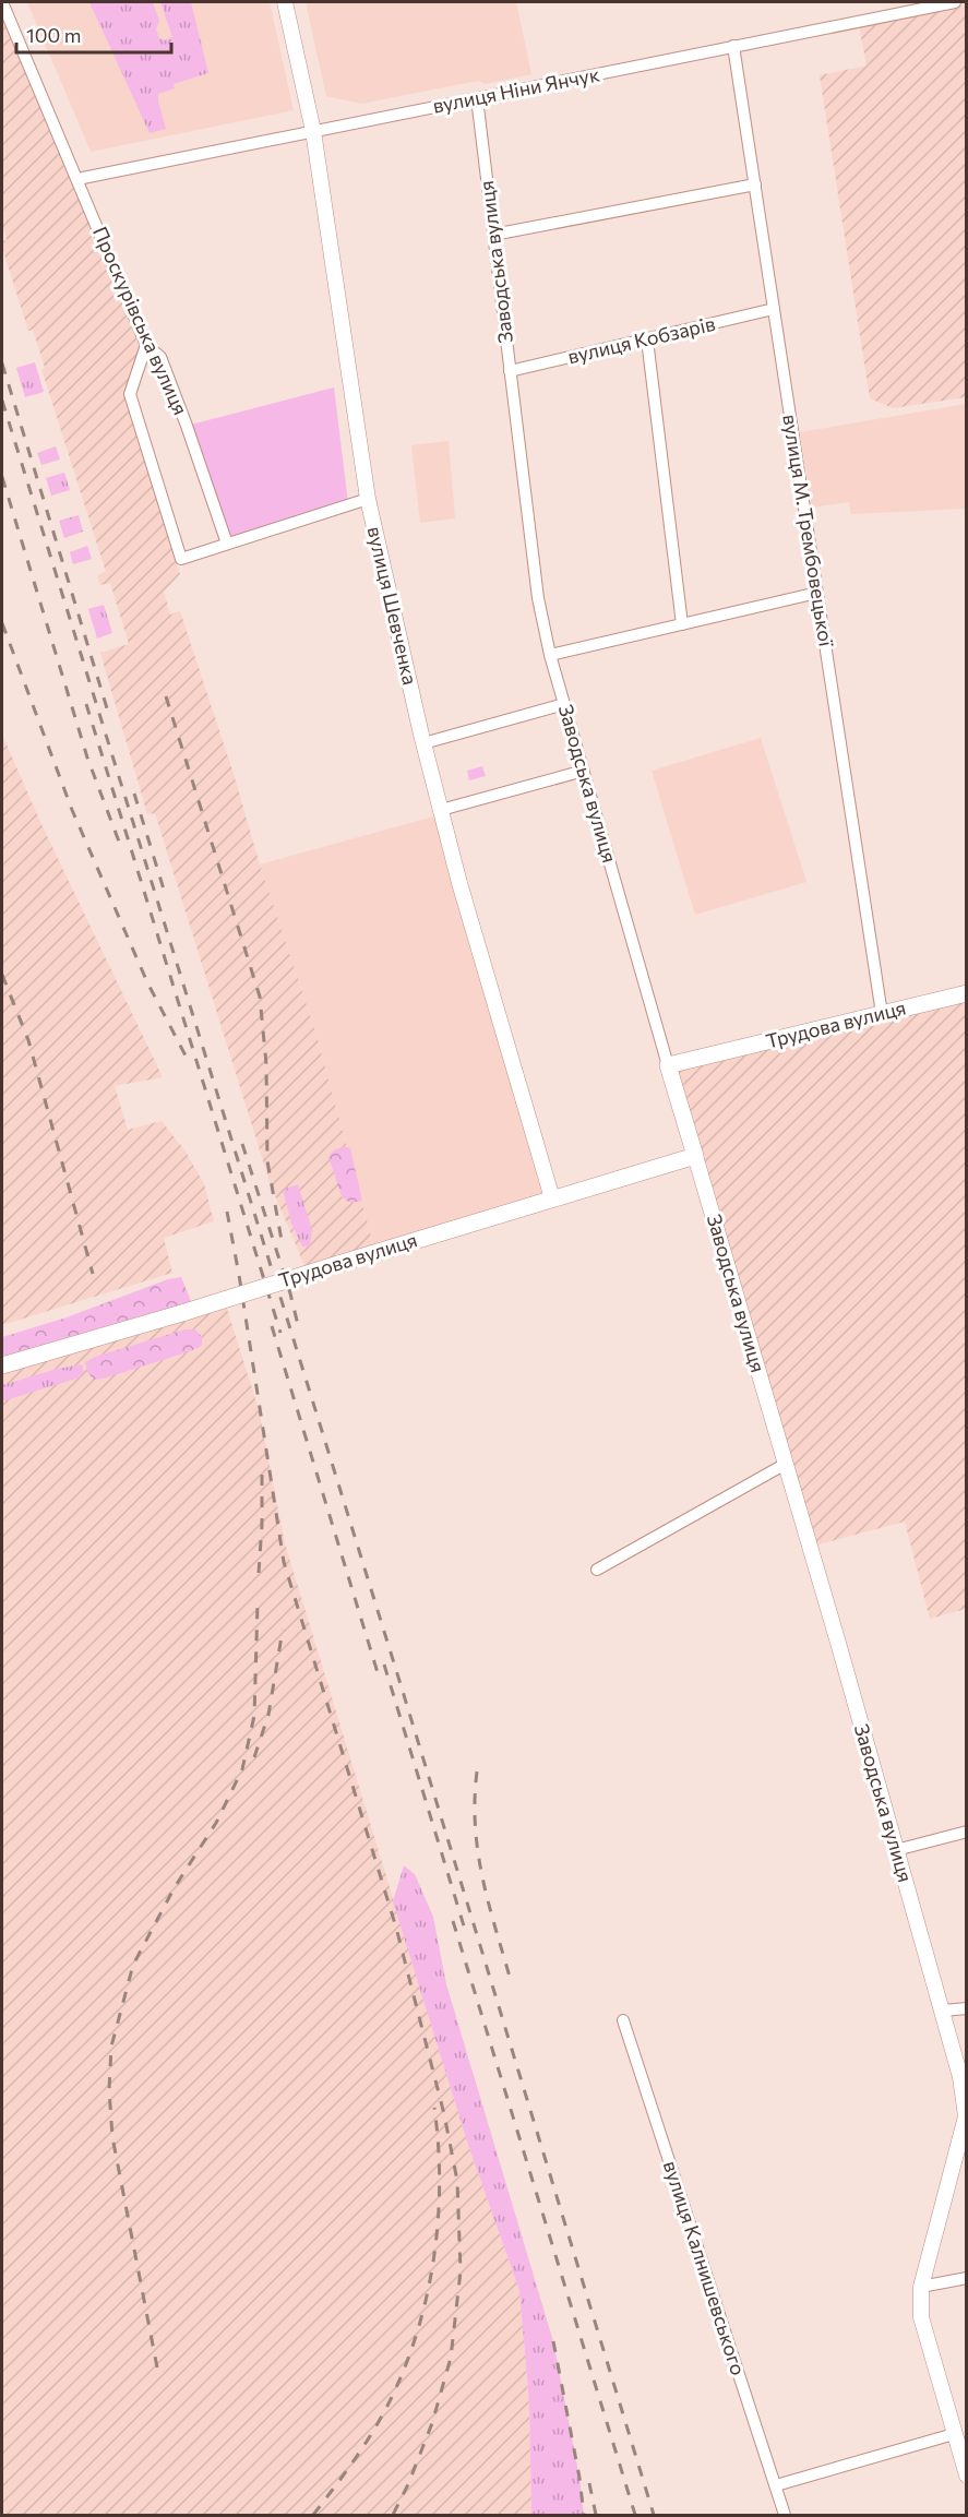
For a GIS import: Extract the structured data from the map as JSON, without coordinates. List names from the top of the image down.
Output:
{
  "streets": {
    "main road": ["Заводська вулиця", "Трудова вулиця"],
    "street": [
      "вулиця Ніни Янчук",
      "Проскурівська вулиця",
      "вулиця Кобзарів",
      "вулиця М. Трембовецької",
      "вулиця Шевченка",
      "вулиця Калнишевського"
    ]
  },
  "crossings": [
    ["вулиця Ніни Янчук", "Заводська вулиця"],
    ["вулиця Ніни Янчук", "Проскурівська вулиця"],
    ["вулиця Ніни Янчук", "вулиця М. Трембовецької"],
    ["вулиця Ніни Янчук", "вулиця Шевченка"],
    ["Заводська вулиця", "вулиця Кобзарів"],
    ["Заводська вулиця", "Трудова вулиця"],
    ["вулиця Кобзарів", "вулиця М. Трембовецької"],
    ["вулиця М. Трембовецької", "Трудова вулиця"],
    ["вулиця Шевченка", "Трудова вулиця"]
  ],
  "scale_bar": "100 m"
}
